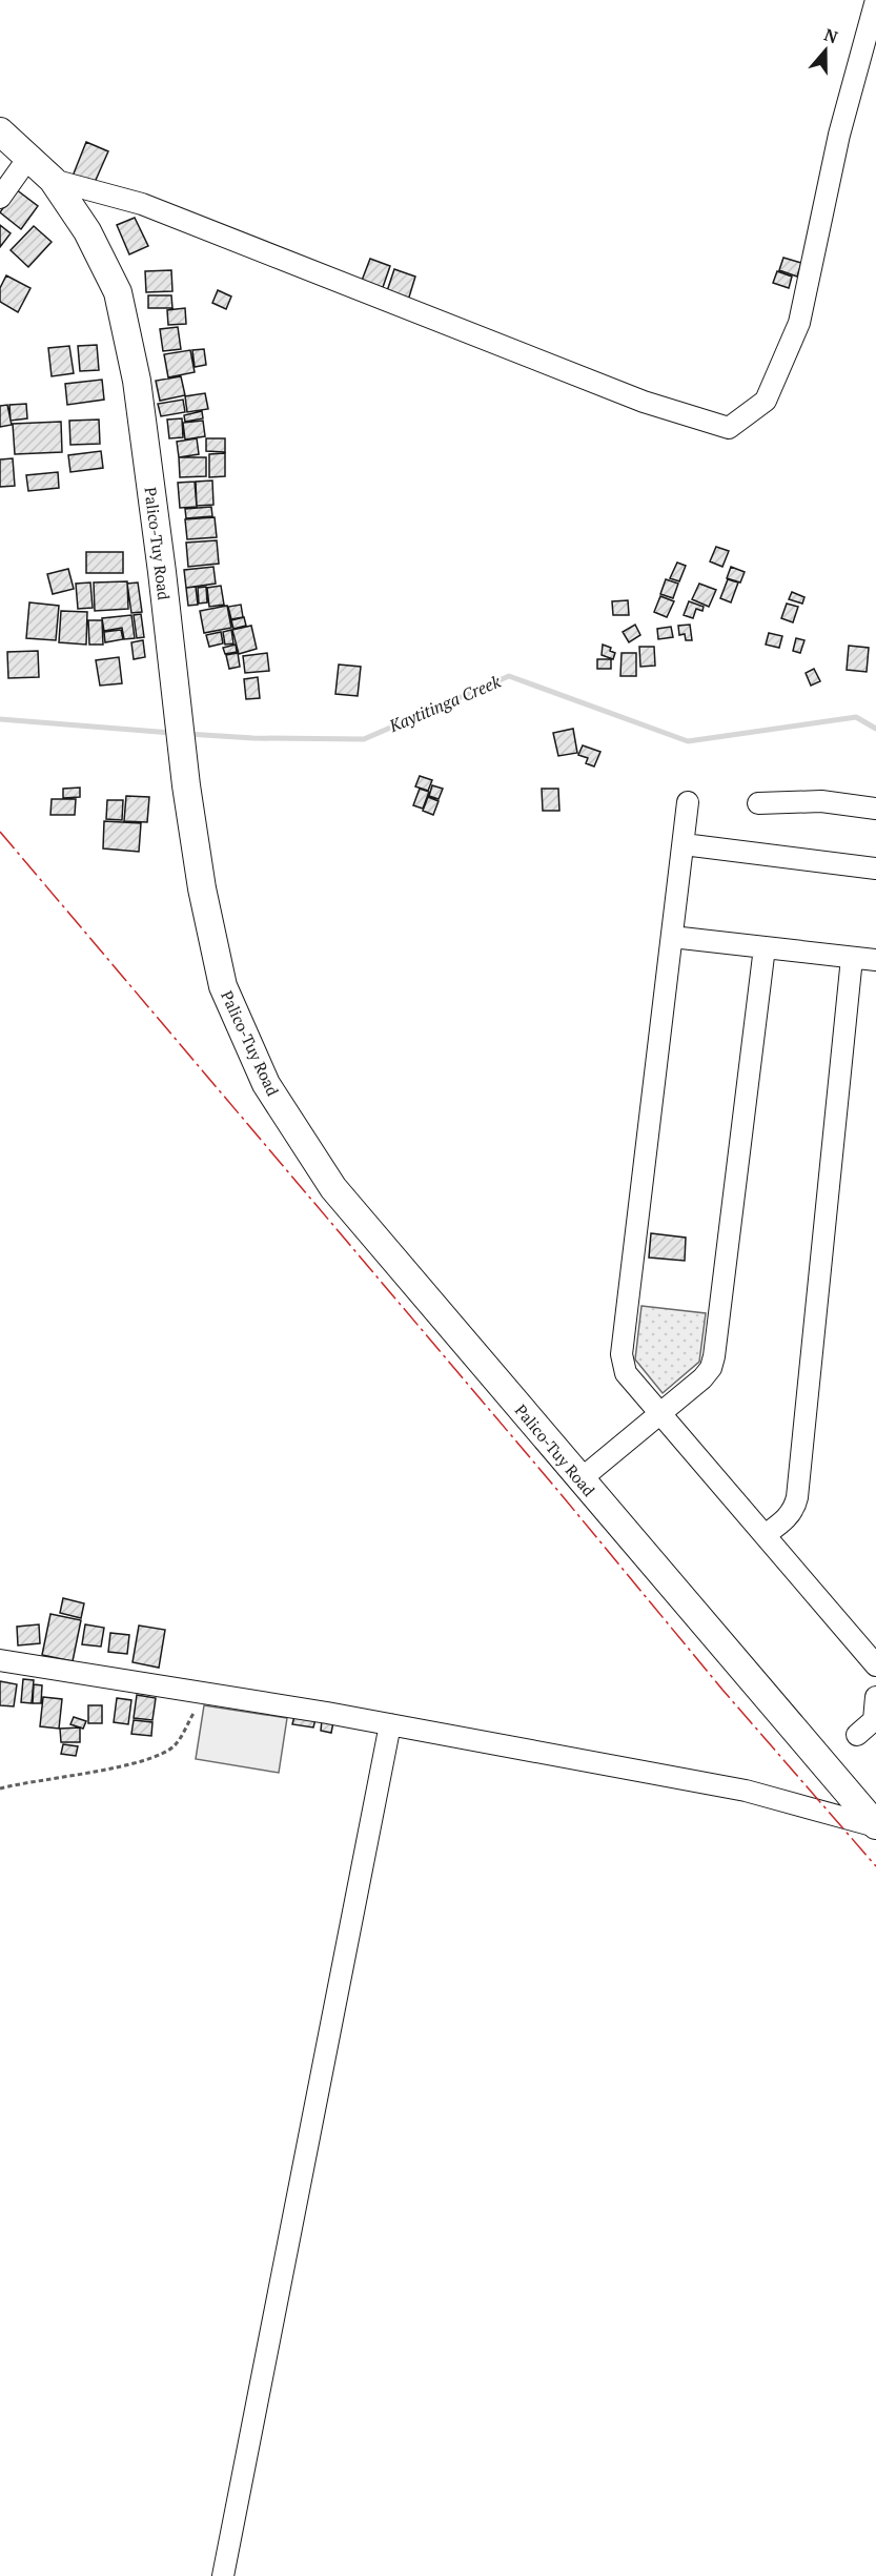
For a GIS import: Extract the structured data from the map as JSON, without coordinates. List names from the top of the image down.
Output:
{
  "streets": {
    "main road": ["Palico-Tuy Road"]
  },
  "water": ["Kaytitinga Creek"],
  "north": "top"
}
